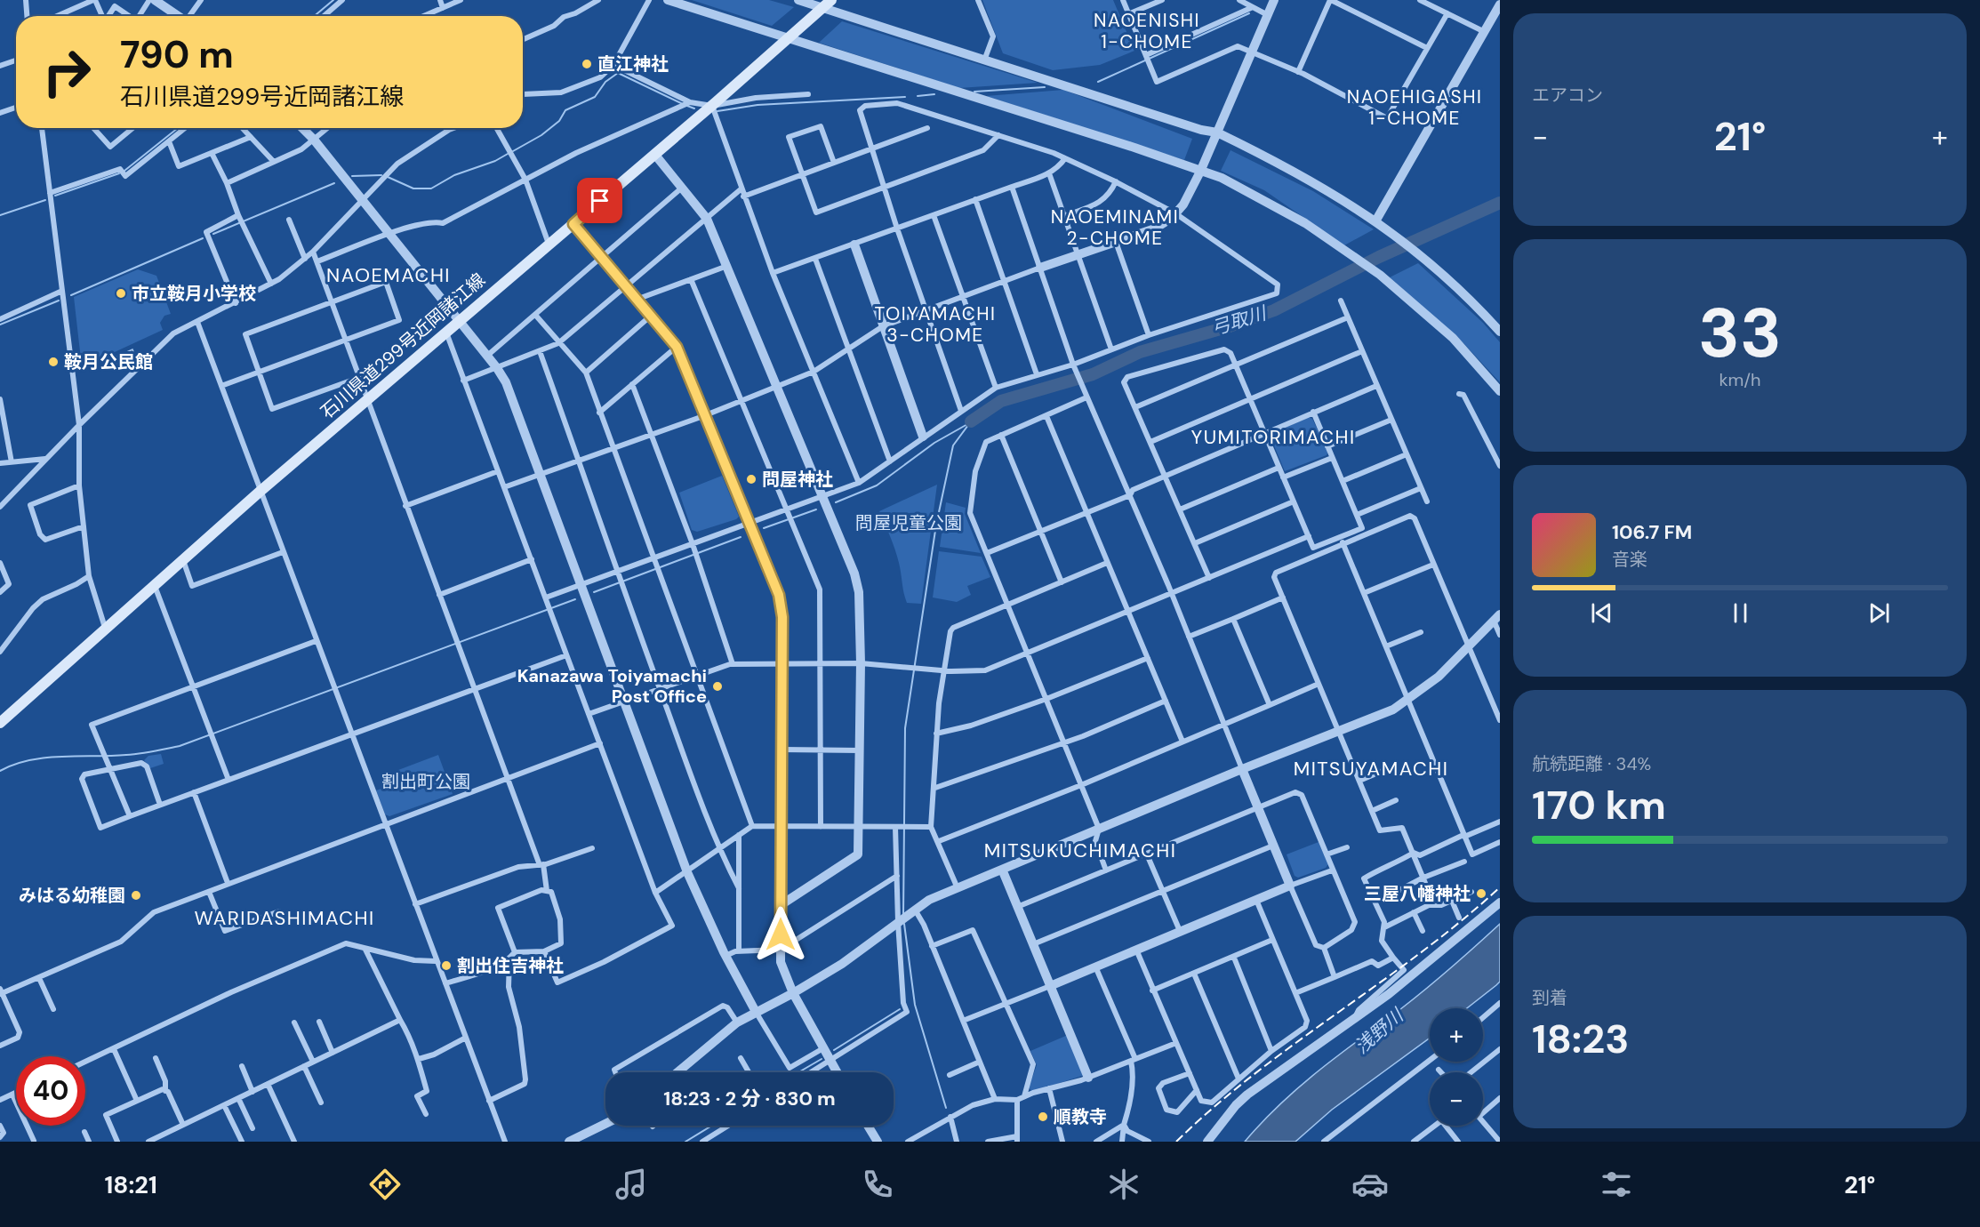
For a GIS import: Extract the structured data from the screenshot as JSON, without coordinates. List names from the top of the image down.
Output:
{
  "streets": {
    "main road": ["石川県道299号近岡諸江線"]
  },
  "districts": [
    "NAOENISHI 1-CHOME",
    "NAOEHIGASHI 1-CHOME",
    "NAOEMINAMI 2-CHOME",
    "NAOEMACHI",
    "TOIYAMACHI 3-CHOME",
    "YUMITORIMACHI",
    "MITSUYAMACHI",
    "MITSUKUCHIMACHI",
    "WARIDASHIMACHI"
  ],
  "water": ["弓取川", "浅野川"],
  "parks": ["問屋児童公園", "割出町公園"],
  "places": [
    "直江神社",
    "市立鞍月小学校",
    "鞍月公民館",
    "問屋神社",
    "Kanazawa Toiyamachi Post Office",
    "三屋八幡神社",
    "みはる幼稚園",
    "割出住吉神社",
    "順教寺"
  ],
  "page": {
    "tile": [
      "エアコン",
      ["33", "km/h"],
      ["航続距離 · 34%", "170 km"],
      ["到着", "18:23"]
    ],
    "turn": ["790 m", "石川県道299号近岡諸江線"],
    "heat": ["−", "21°", "+"],
    "song": ["106.7 FM", "音楽"],
    "map_buttons": ["+", "−"],
    "limit": "40",
    "trip": "18:23 · 2 分 · 830 m",
    "tabs": ["18:21", "21°"]
  }
}
